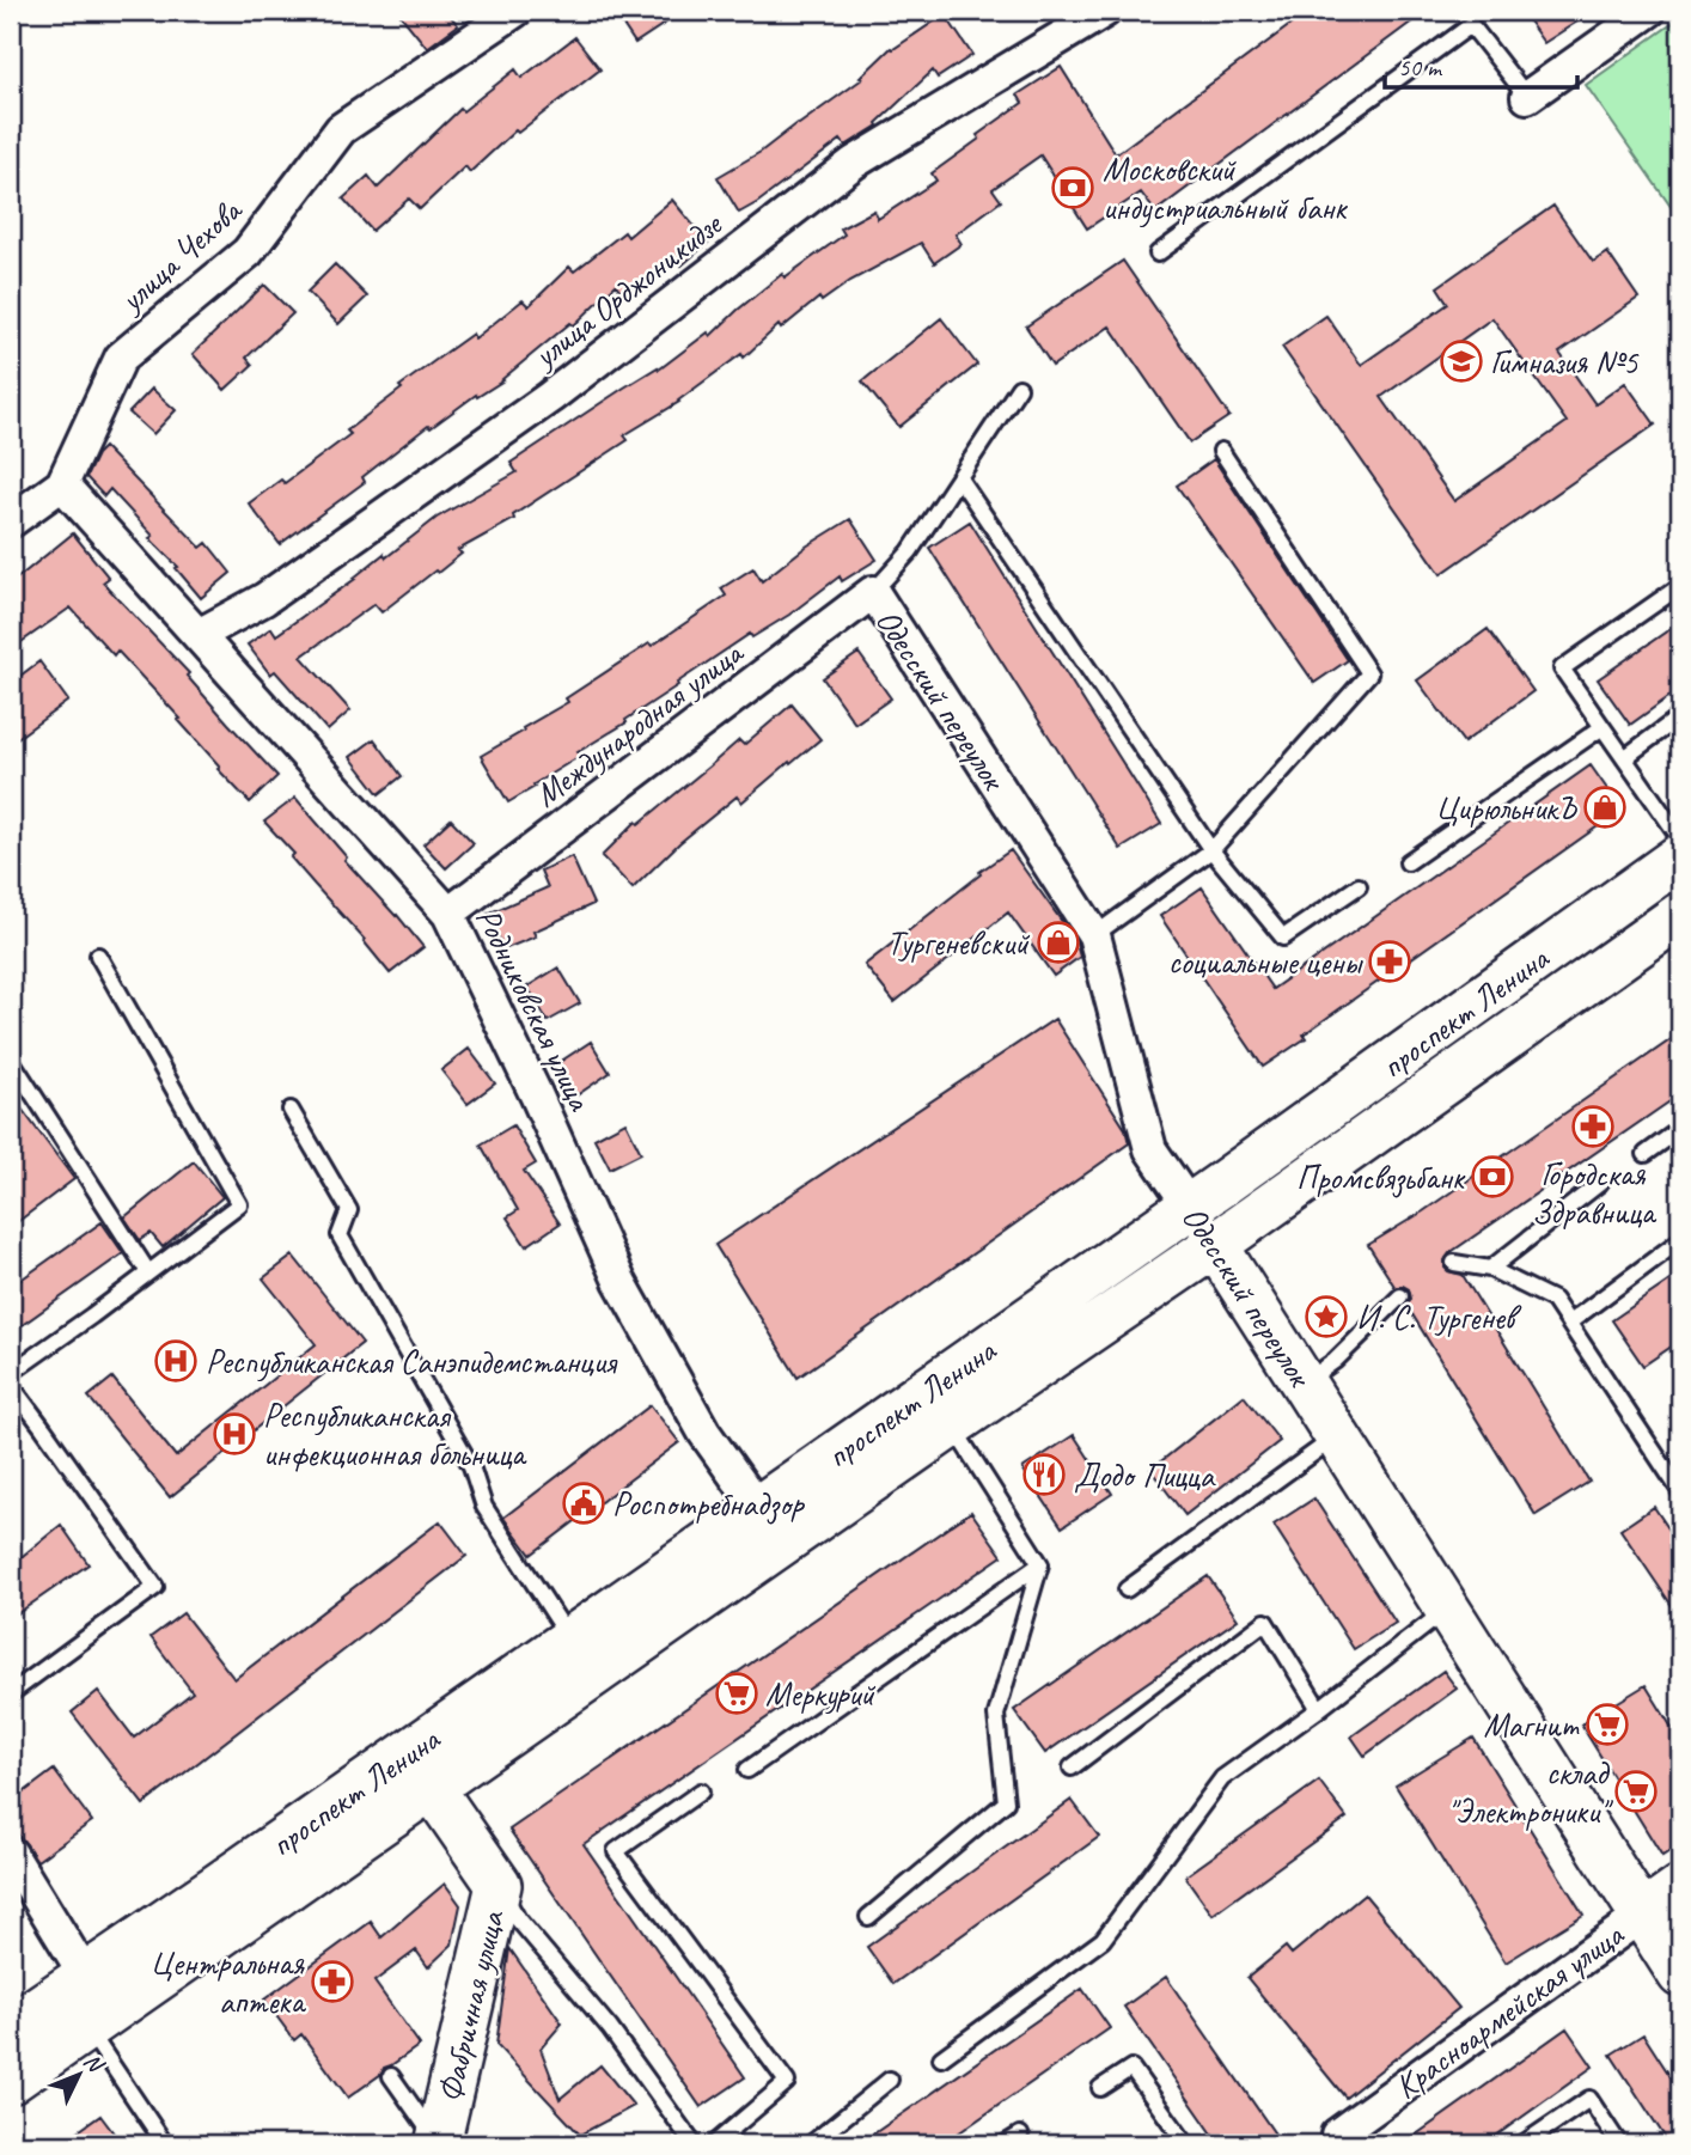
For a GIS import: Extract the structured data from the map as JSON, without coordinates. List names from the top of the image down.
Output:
{
  "streets": {
    "main road": [
      "Одесский переулок",
      "проспект Ленина",
      "Фабричная улица",
      "Красноармейская улица"
    ],
    "street": [
      "улица Чехова",
      "улица Орджоникидзе",
      "Международная улица",
      "Родниковская улица"
    ]
  },
  "crossings": [
    ["улица Чехова", "Родниковская улица"],
    ["улица Орджоникидзе", "Родниковская улица"],
    ["Одесский переулок", "Международная улица"],
    ["Одесский переулок", "проспект Ленина"],
    ["Одесский переулок", "Красноармейская улица"],
    ["Международная улица", "Родниковская улица"],
    ["Родниковская улица", "проспект Ленина"],
    ["проспект Ленина", "Фабричная улица"]
  ],
  "places": {
    "bank": ["Московский индустриальный банк", "Промсвязьбанк"],
    "school or university": ["Гимназия №5"],
    "shop": ["ЦирюльникЪ", "Тургеневский"],
    "pharmacy": ["социальные цены", "Городская Здравница", "Центральная аптека"],
    "place": ["И. С. Тургенев"],
    "hospital": ["Республиканская Санэпидемстанция", "Республиканская инфекционная больница"],
    "restaurant": ["Додо Пицца"],
    "public building": ["Роспотребнадзор"],
    "supermarket": ["Меркурий", "Магнит", "склад \"Электроники\""]
  },
  "scale_bar": "50 m",
  "north": "top right"
}
